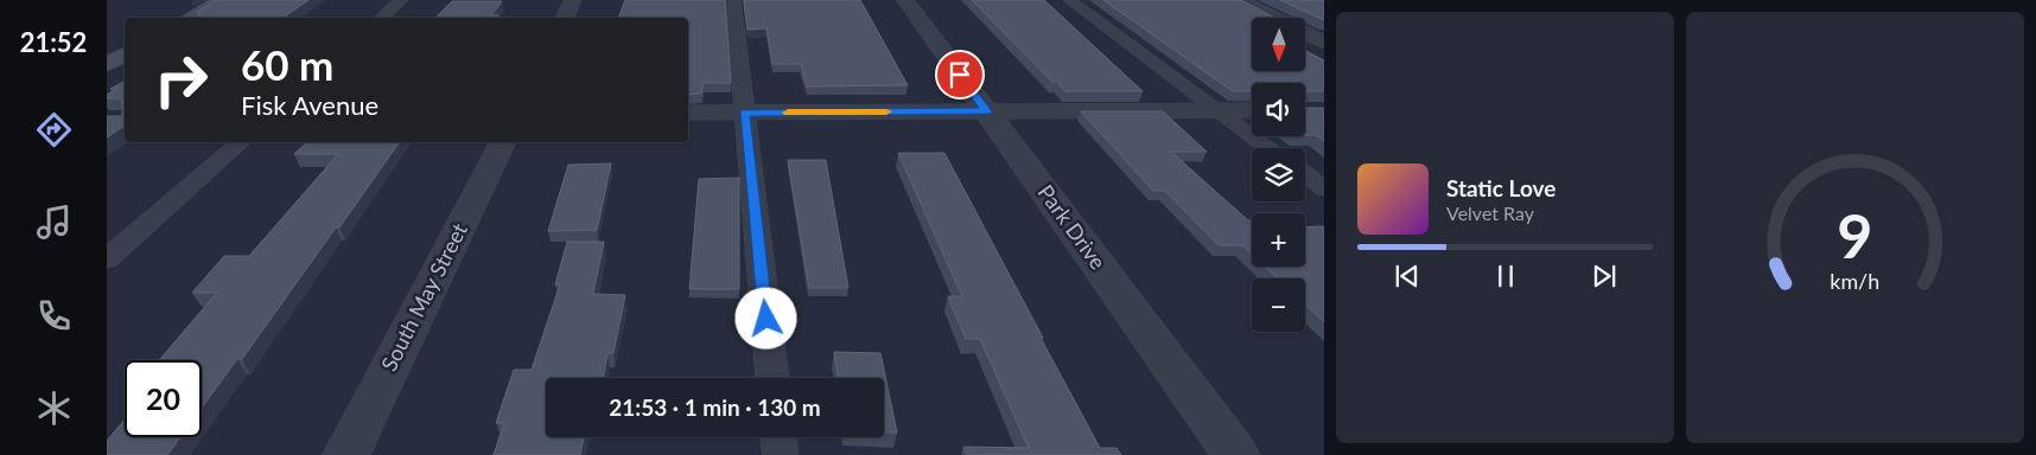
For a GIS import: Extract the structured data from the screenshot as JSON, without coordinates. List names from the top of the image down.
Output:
{
  "streets": {
    "street": ["Park Drive", "South May Street"]
  },
  "north": "bottom",
  "page": {
    "tabs": "21:52",
    "map_buttons": ["+", "−"],
    "turn": ["60 m", "Fisk Avenue"],
    "song": ["Static Love", "Velvet Ray"],
    "limit": "20",
    "trip": "21:53 · 1 min · 130 m",
    "gauge": ["9", "km/h"]
  }
}
